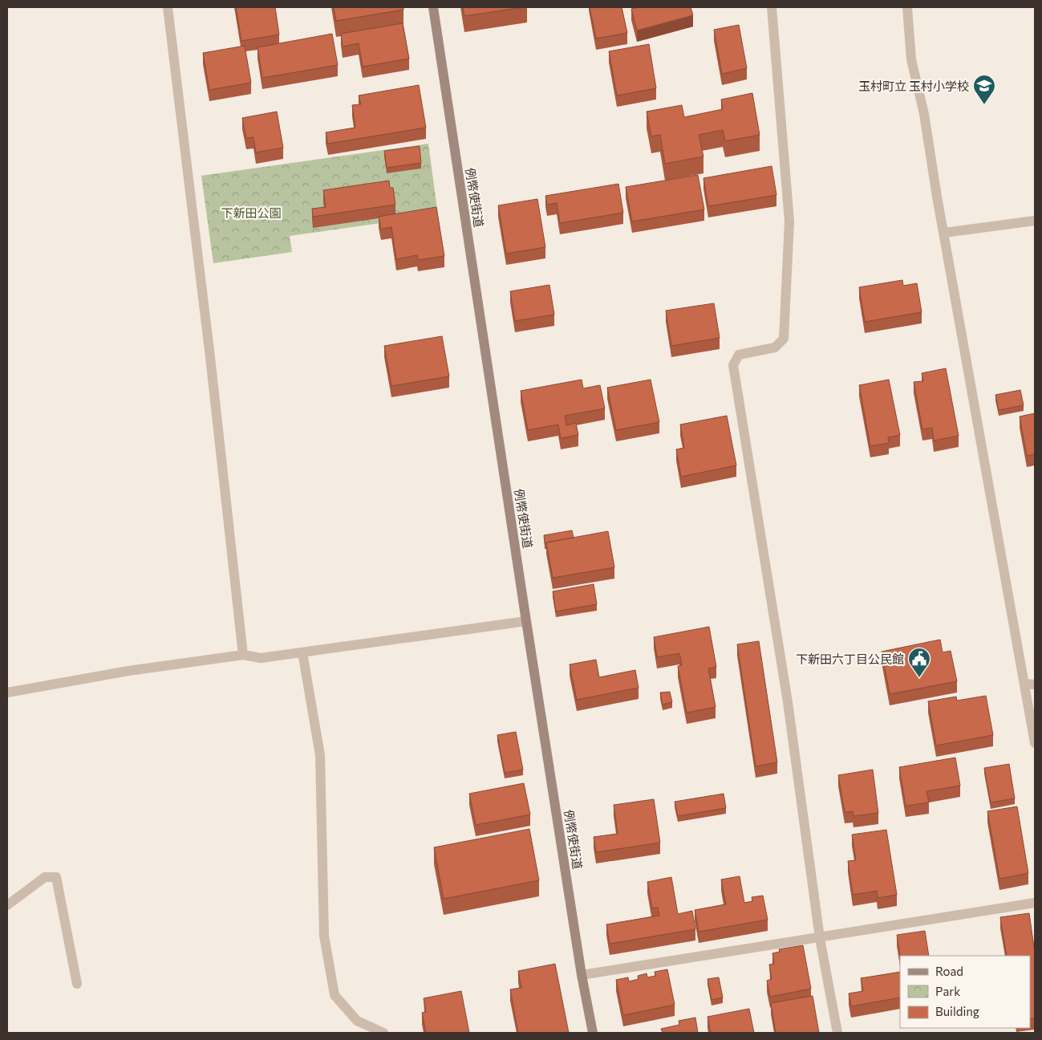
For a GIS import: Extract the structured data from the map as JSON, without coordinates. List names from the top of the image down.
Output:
{
  "streets": {
    "main road": ["例幣使街道"]
  },
  "parks": ["下新田公園"],
  "places": {
    "school or university": ["玉村町立 玉村小学校"],
    "public building": ["下新田六丁目公民館"]
  },
  "legend": ["Road", "Park", "Building"]
}
